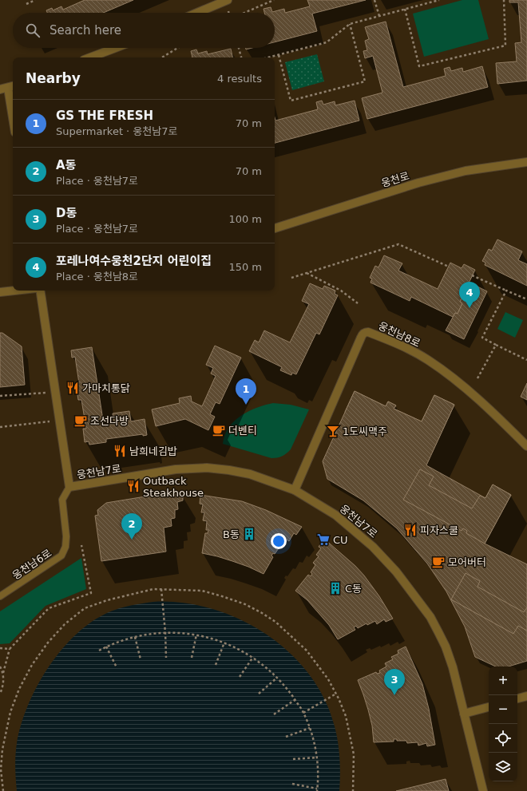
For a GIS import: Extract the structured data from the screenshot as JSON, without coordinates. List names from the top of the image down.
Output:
{
  "streets": {
    "street": ["웅천로", "웅천남8로", "웅천남7로"],
    "lane": ["웅천남6로"]
  },
  "crossings": [
    ["웅천남8로", "웅천남7로"],
    ["웅천남7로", "웅천남6로"]
  ],
  "places": {
    "restaurant": [
      "가마치통닭",
      "남희네김밥",
      "Outback Steakhouse",
      "피자스쿨"
    ],
    "cafe": ["조선다방", "더벤티", "모어버터"],
    "bar": ["1도씨맥주"],
    "building": ["B동", "C동"],
    "supermarket": ["CU"]
  },
  "page": {
    "search": "Search here",
    "heading": ["Nearby", "4 results"],
    "list": [
      {
        "mark": "1",
        "name": "GS THE FRESH",
        "note": "Supermarket · 웅천남7로",
        "value": "70 m"
      },
      {
        "mark": "2",
        "name": "A동",
        "note": "Place · 웅천남7로",
        "value": "70 m"
      },
      {
        "mark": "3",
        "name": "D동",
        "note": "Place · 웅천남7로",
        "value": "100 m"
      },
      {
        "mark": "4",
        "name": "포레나여수웅천2단지 어린이집",
        "note": "Place · 웅천남8로",
        "value": "150 m"
      }
    ],
    "pins": [
      "4",
      "1",
      "2",
      "3"
    ],
    "map_buttons": ["+", "−"]
  }
}
